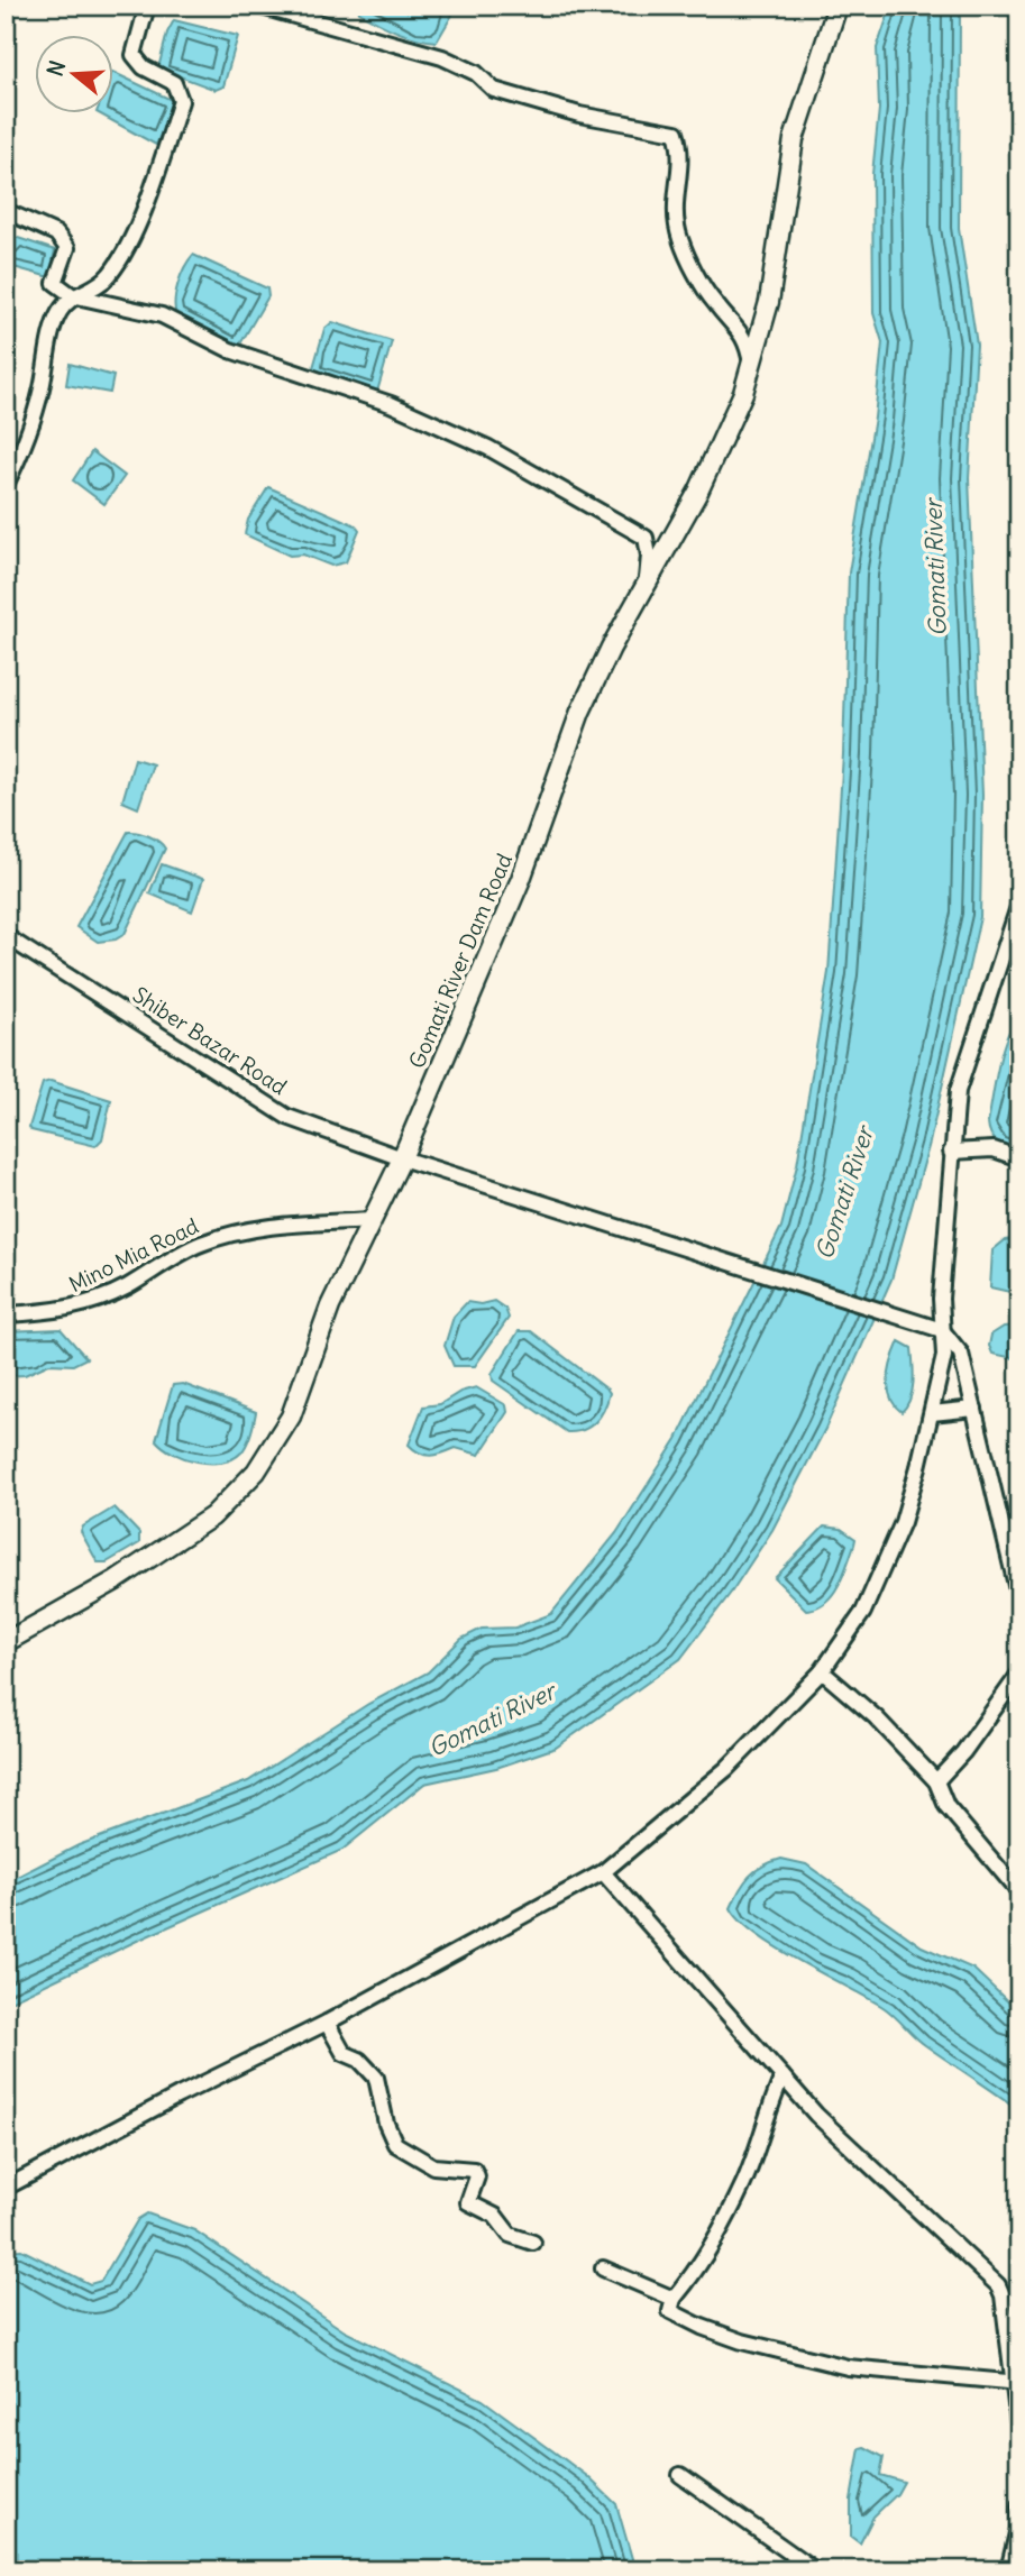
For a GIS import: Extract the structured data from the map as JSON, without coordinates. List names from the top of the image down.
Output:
{
  "streets": {
    "main road": ["Gomati River Dam Road"],
    "street": ["Shiber Bazar Road", "Mino Mia Road"]
  },
  "crossings": [
    ["Gomati River Dam Road", "Shiber Bazar Road"],
    ["Gomati River Dam Road", "Mino Mia Road"]
  ],
  "water": ["Gomati River"],
  "north": "left"
}
